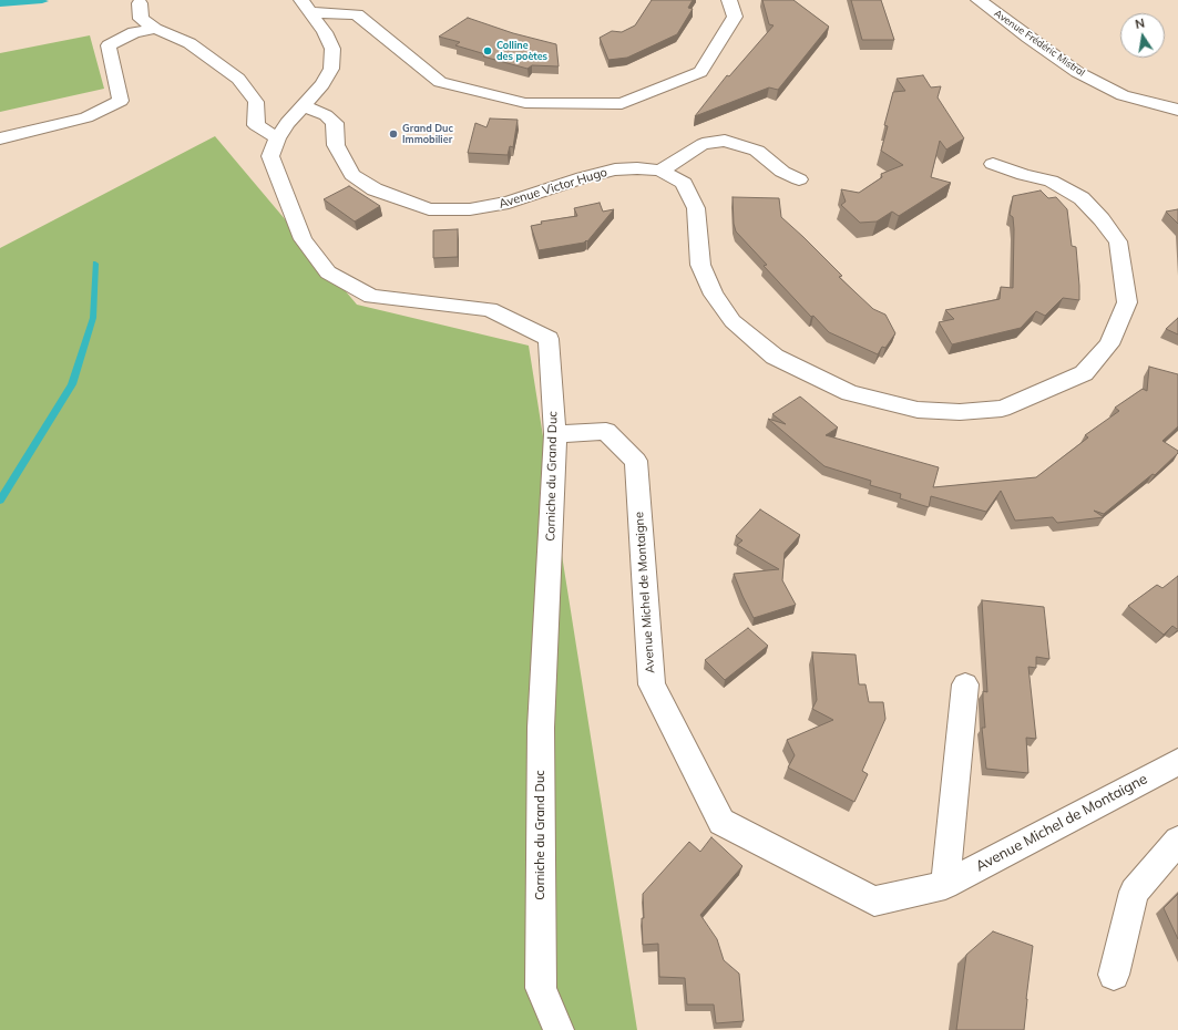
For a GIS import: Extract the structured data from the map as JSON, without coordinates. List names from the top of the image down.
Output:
{
  "streets": {
    "street": [
      "Avenue Frédéric Mistral",
      "Avenue Victor Hugo",
      "Corniche du Grand Duc",
      "Avenue Michel de Montaigne"
    ]
  },
  "crossings": [
    ["Avenue Victor Hugo", "Corniche du Grand Duc"],
    ["Corniche du Grand Duc", "Avenue Michel de Montaigne"]
  ],
  "places": ["Colline des poètes", "Grand Duc Immobilier"],
  "north": "top"
}
